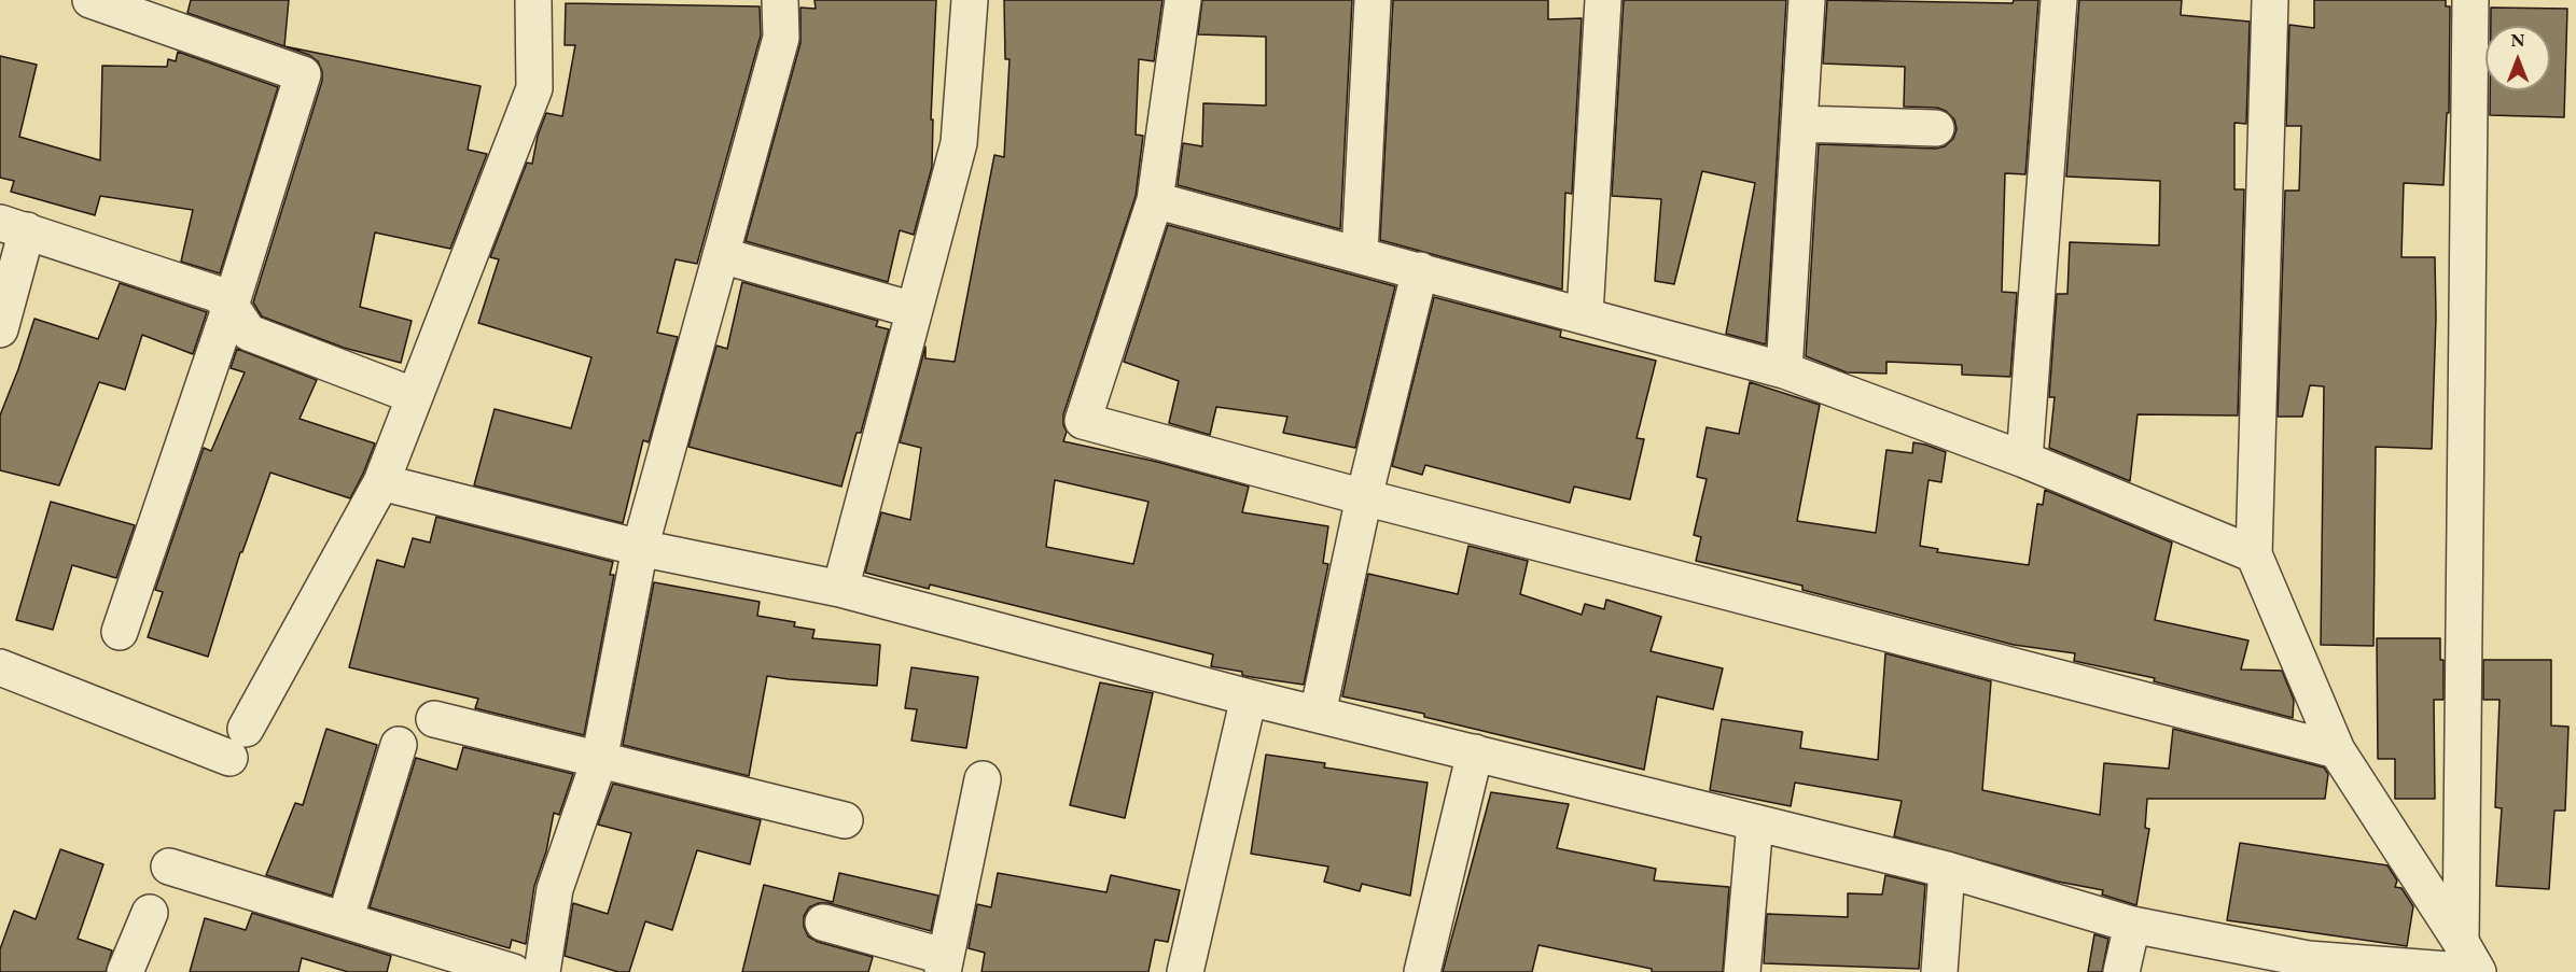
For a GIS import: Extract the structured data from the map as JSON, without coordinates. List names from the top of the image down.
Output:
{
  "north": "top"
}
